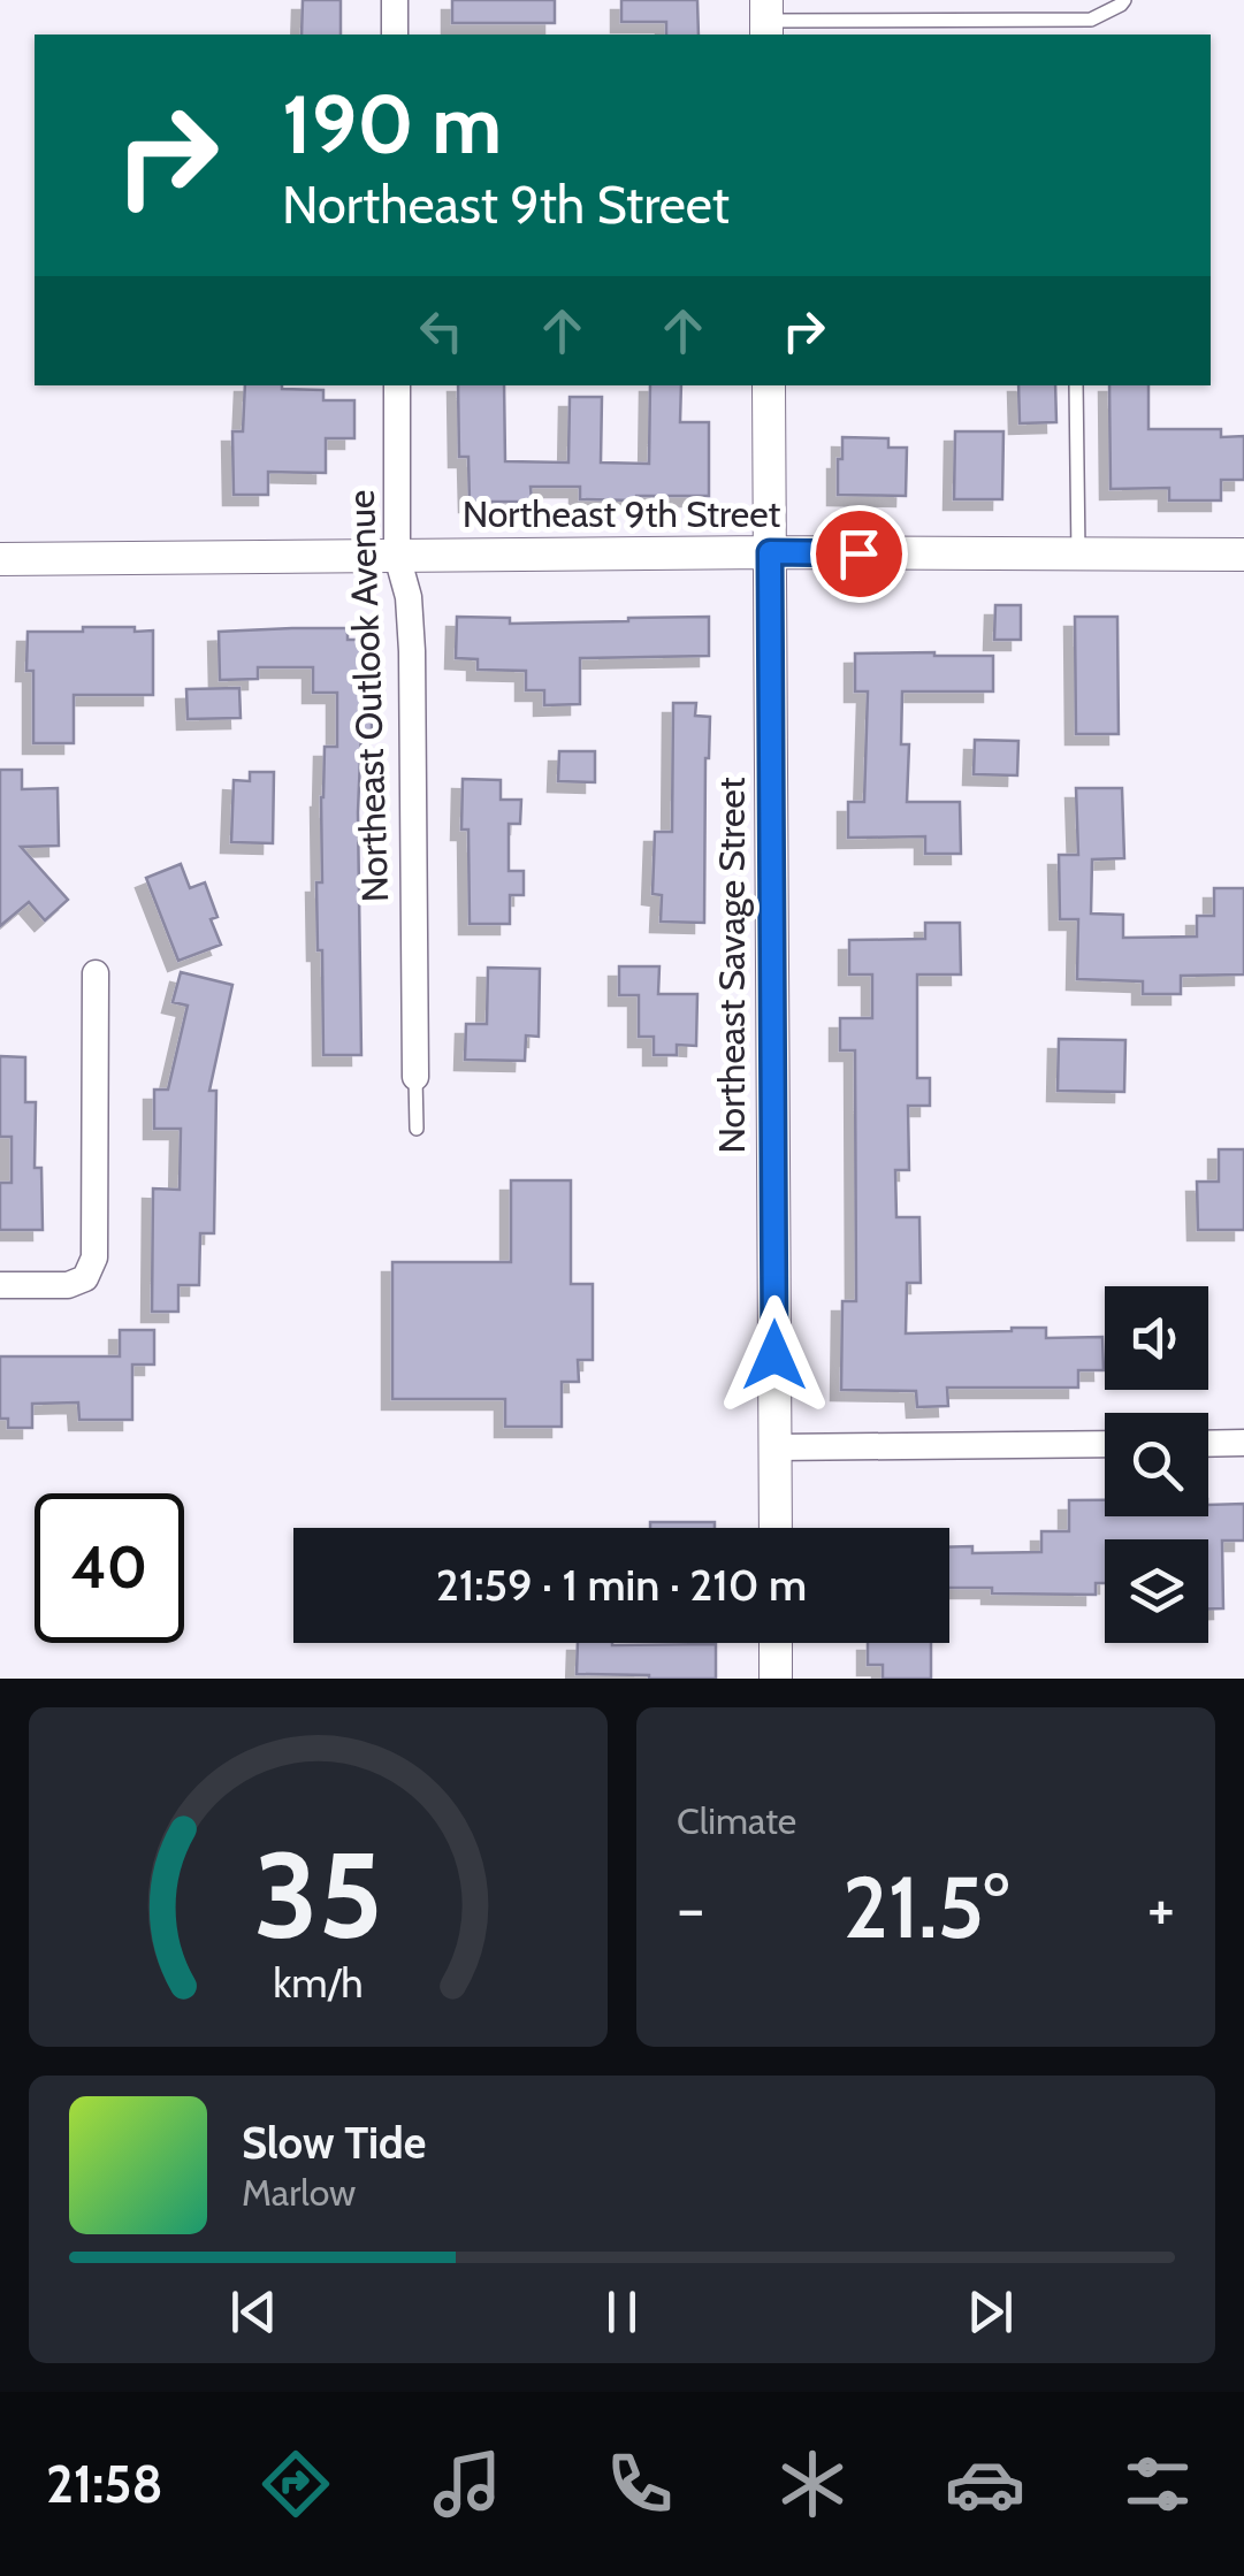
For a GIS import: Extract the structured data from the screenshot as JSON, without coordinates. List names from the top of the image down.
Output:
{
  "streets": {
    "street": ["Northeast 9th Street", "Northeast Outlook Avenue", "Northeast Savage Street"]
  },
  "crossings": [
    ["Northeast 9th Street", "Northeast Outlook Avenue"],
    ["Northeast 9th Street", "Northeast Savage Street"]
  ],
  "page": {
    "turn": ["190 m", "Northeast 9th Street"],
    "limit": "40",
    "trip": "21:59 · 1 min · 210 m",
    "tile": "Climate",
    "heat": ["−", "21.5°", "+"],
    "song": ["Slow Tide", "Marlow"],
    "tabs": "21:58",
    "gauge": ["35", "km/h"]
  }
}
